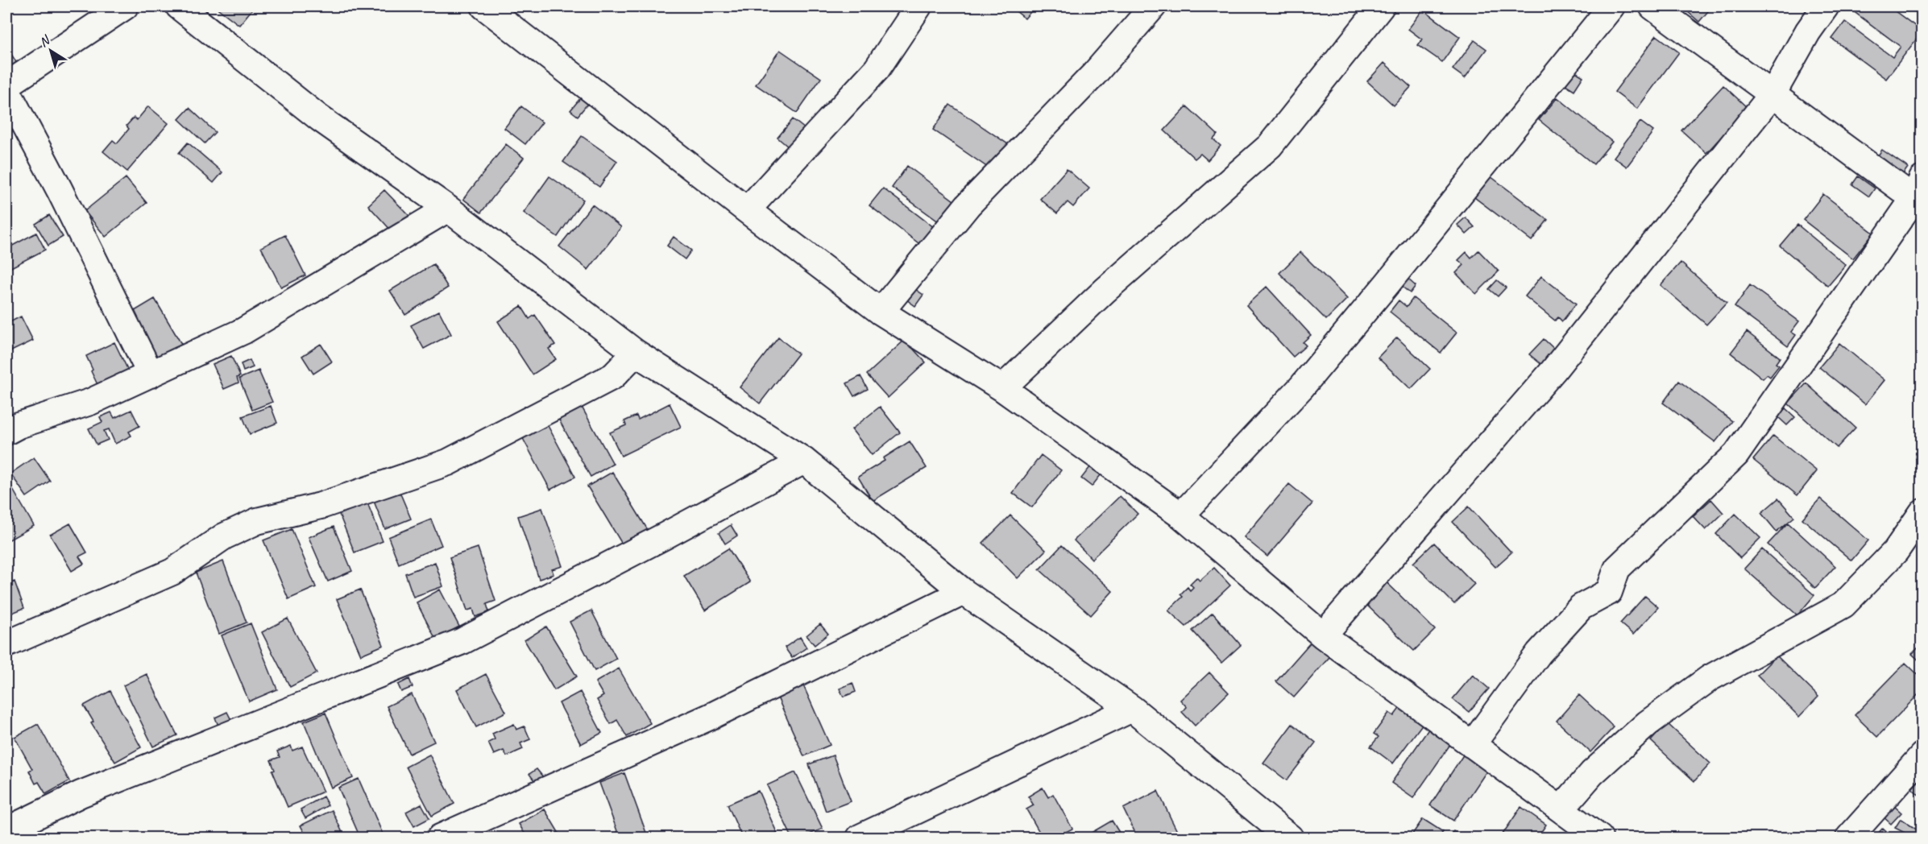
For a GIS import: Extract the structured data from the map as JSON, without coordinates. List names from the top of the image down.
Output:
{
  "north": "top left"
}
